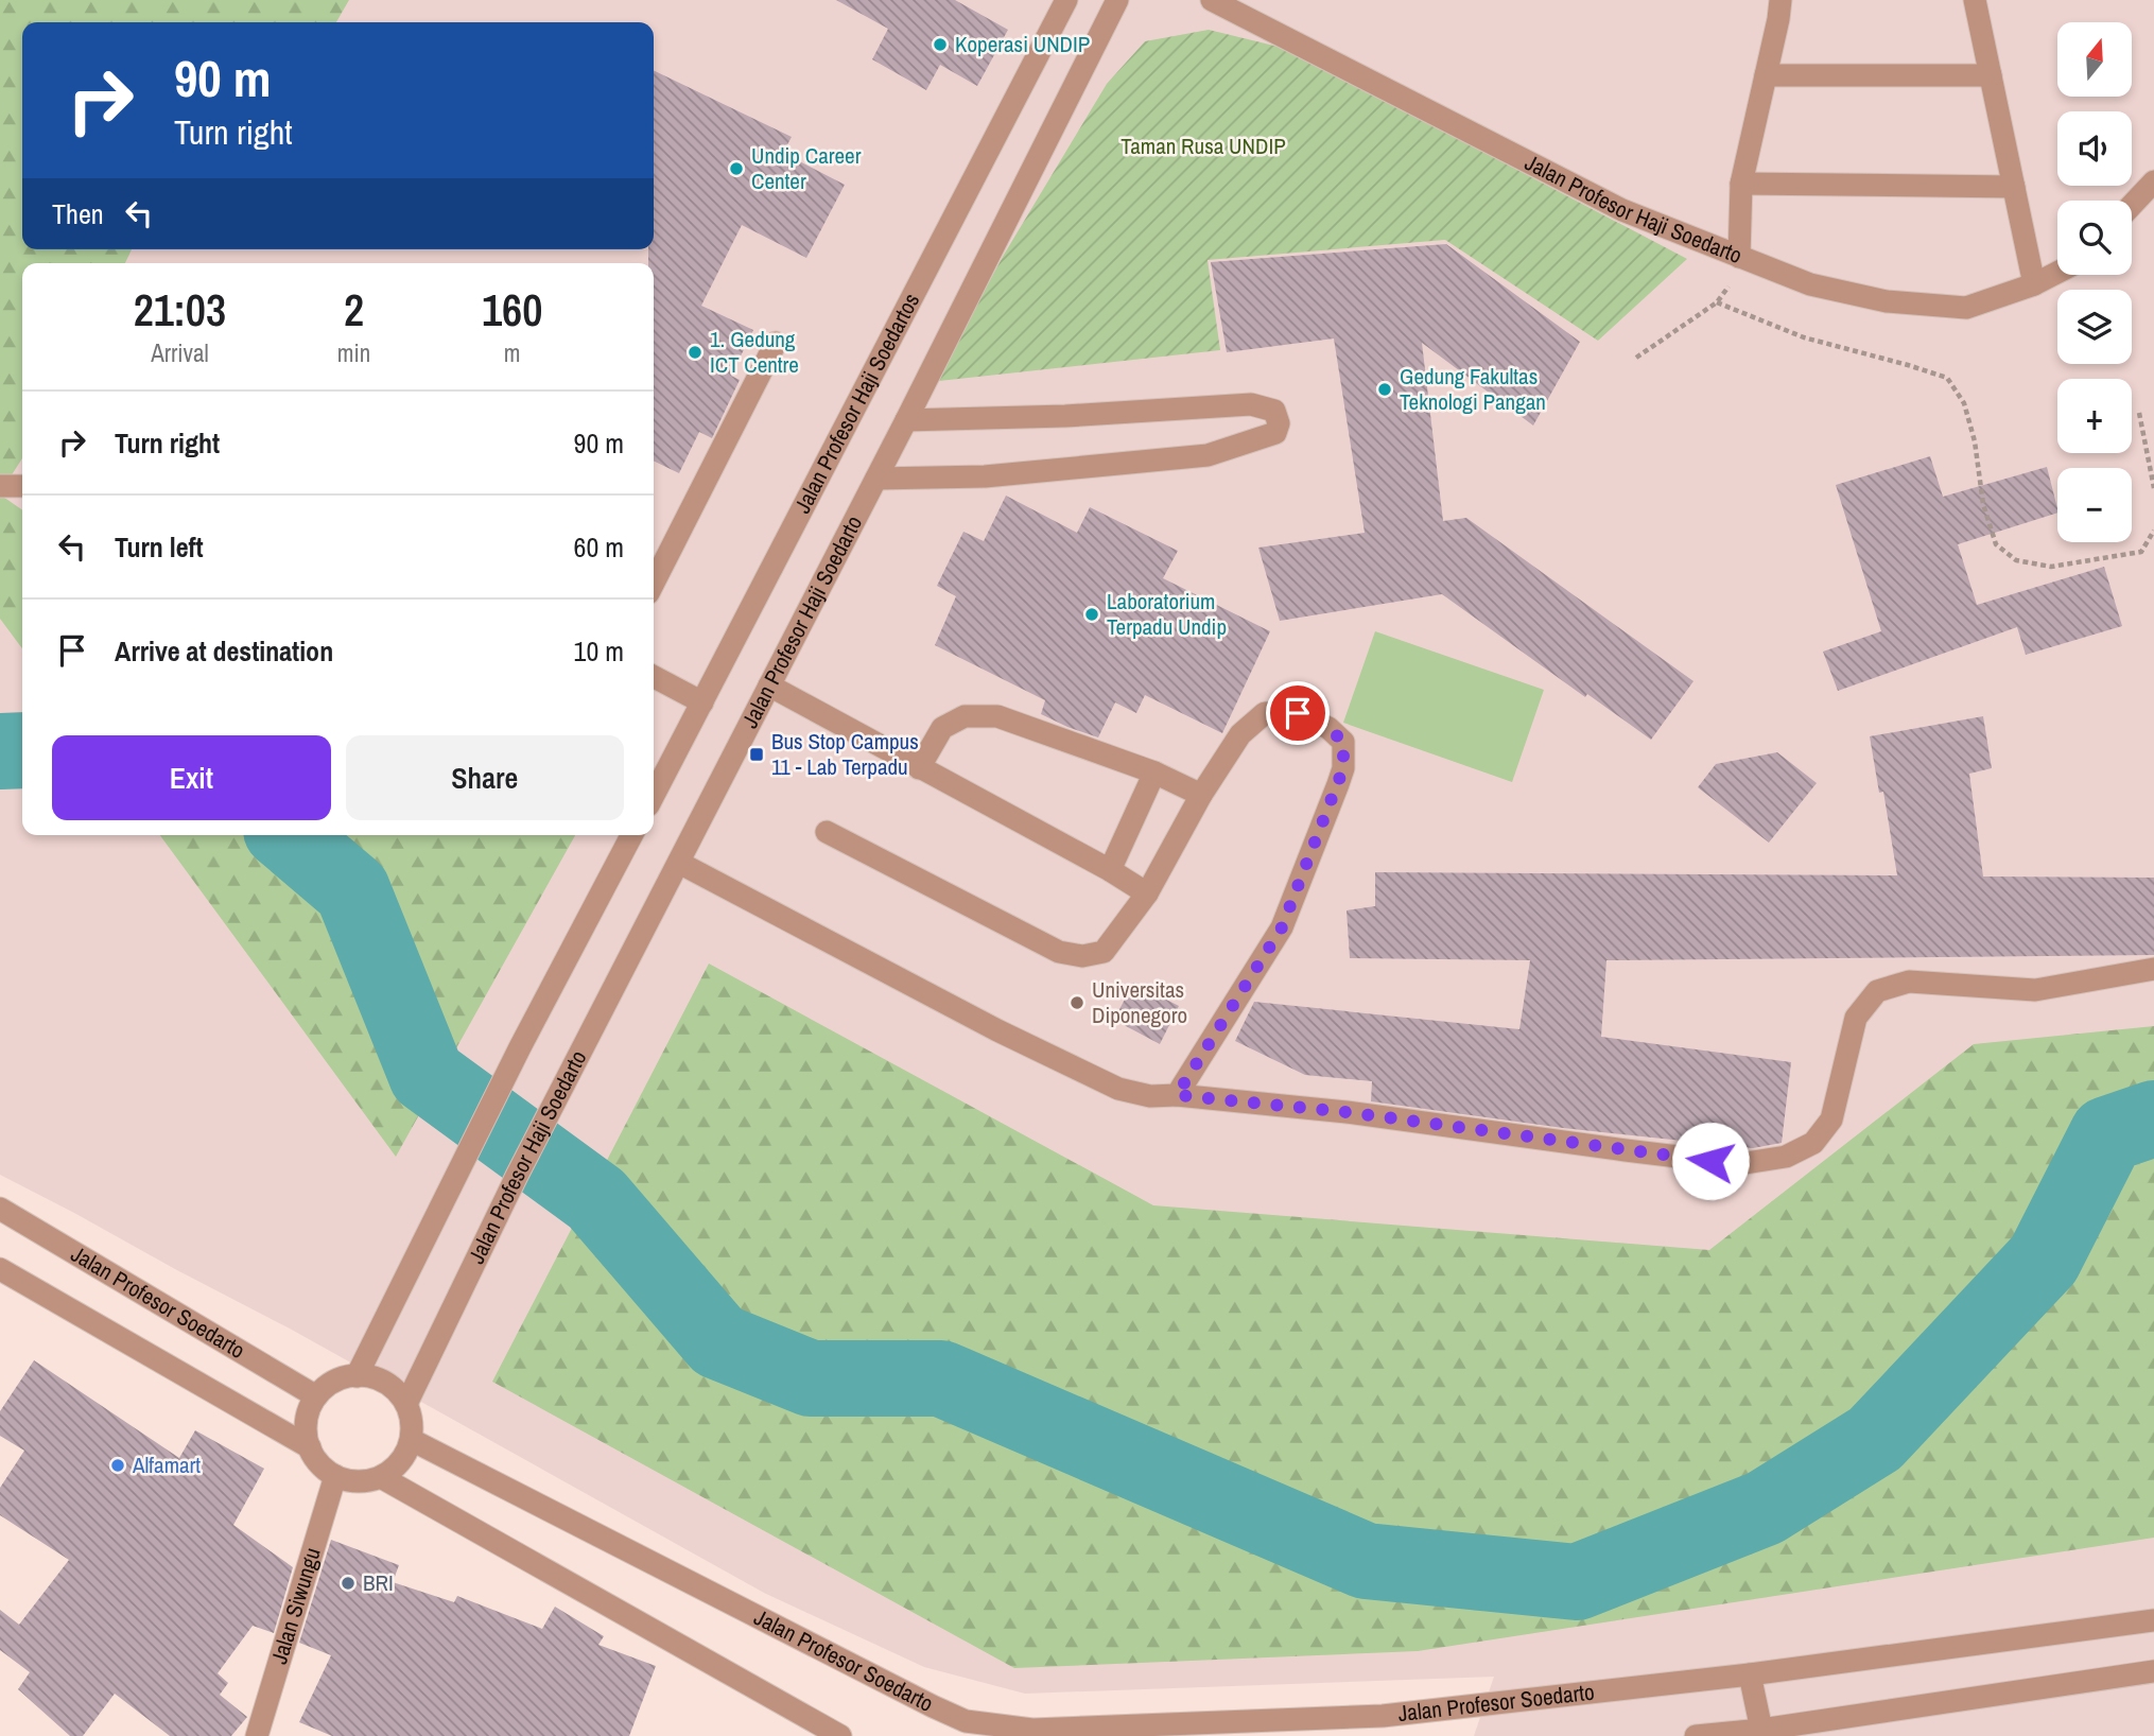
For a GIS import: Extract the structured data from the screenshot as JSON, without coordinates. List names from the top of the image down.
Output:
{
  "streets": {
    "street": [
      "Jalan Profesor Haji Soedarto",
      "Jalan Profesor Haji Soedartos",
      "Jalan Profesor Soedarto",
      "Jalan Siwungu"
    ]
  },
  "crossings": [
    ["Jalan Profesor Haji Soedarto", "Jalan Profesor Soedarto"],
    ["Jalan Profesor Haji Soedarto", "Jalan Siwungu"],
    ["Jalan Profesor Soedarto", "Jalan Siwungu"]
  ],
  "parks": ["Taman Rusa UNDIP"],
  "places": {
    "other": [
      "Koperasi UNDIP",
      "Undip Career Center",
      "1. Gedung ICT Centre",
      "Gedung Fakultas Teknologi Pangan",
      "Laboratorium Terpadu Undip",
      "Universitas Diponegoro",
      "Alfamart",
      "BRI"
    ],
    "transit": ["Bus Stop Campus 11 - Lab Terpadu"]
  },
  "north": "top",
  "page": {
    "map_buttons": ["+", "−"],
    "turn": ["90 m", "Turn right"],
    "then": "Then",
    "eta": [
      "21:03",
      "Arrival",
      "2",
      "min",
      "160",
      "m"
    ],
    "list": [
      {
        "name": "Turn right",
        "value": "90 m"
      },
      {
        "name": "Turn left",
        "value": "60 m"
      },
      {
        "name": "Arrive at destination",
        "value": "10 m"
      }
    ],
    "buttons": ["Exit", "Share"]
  }
}
